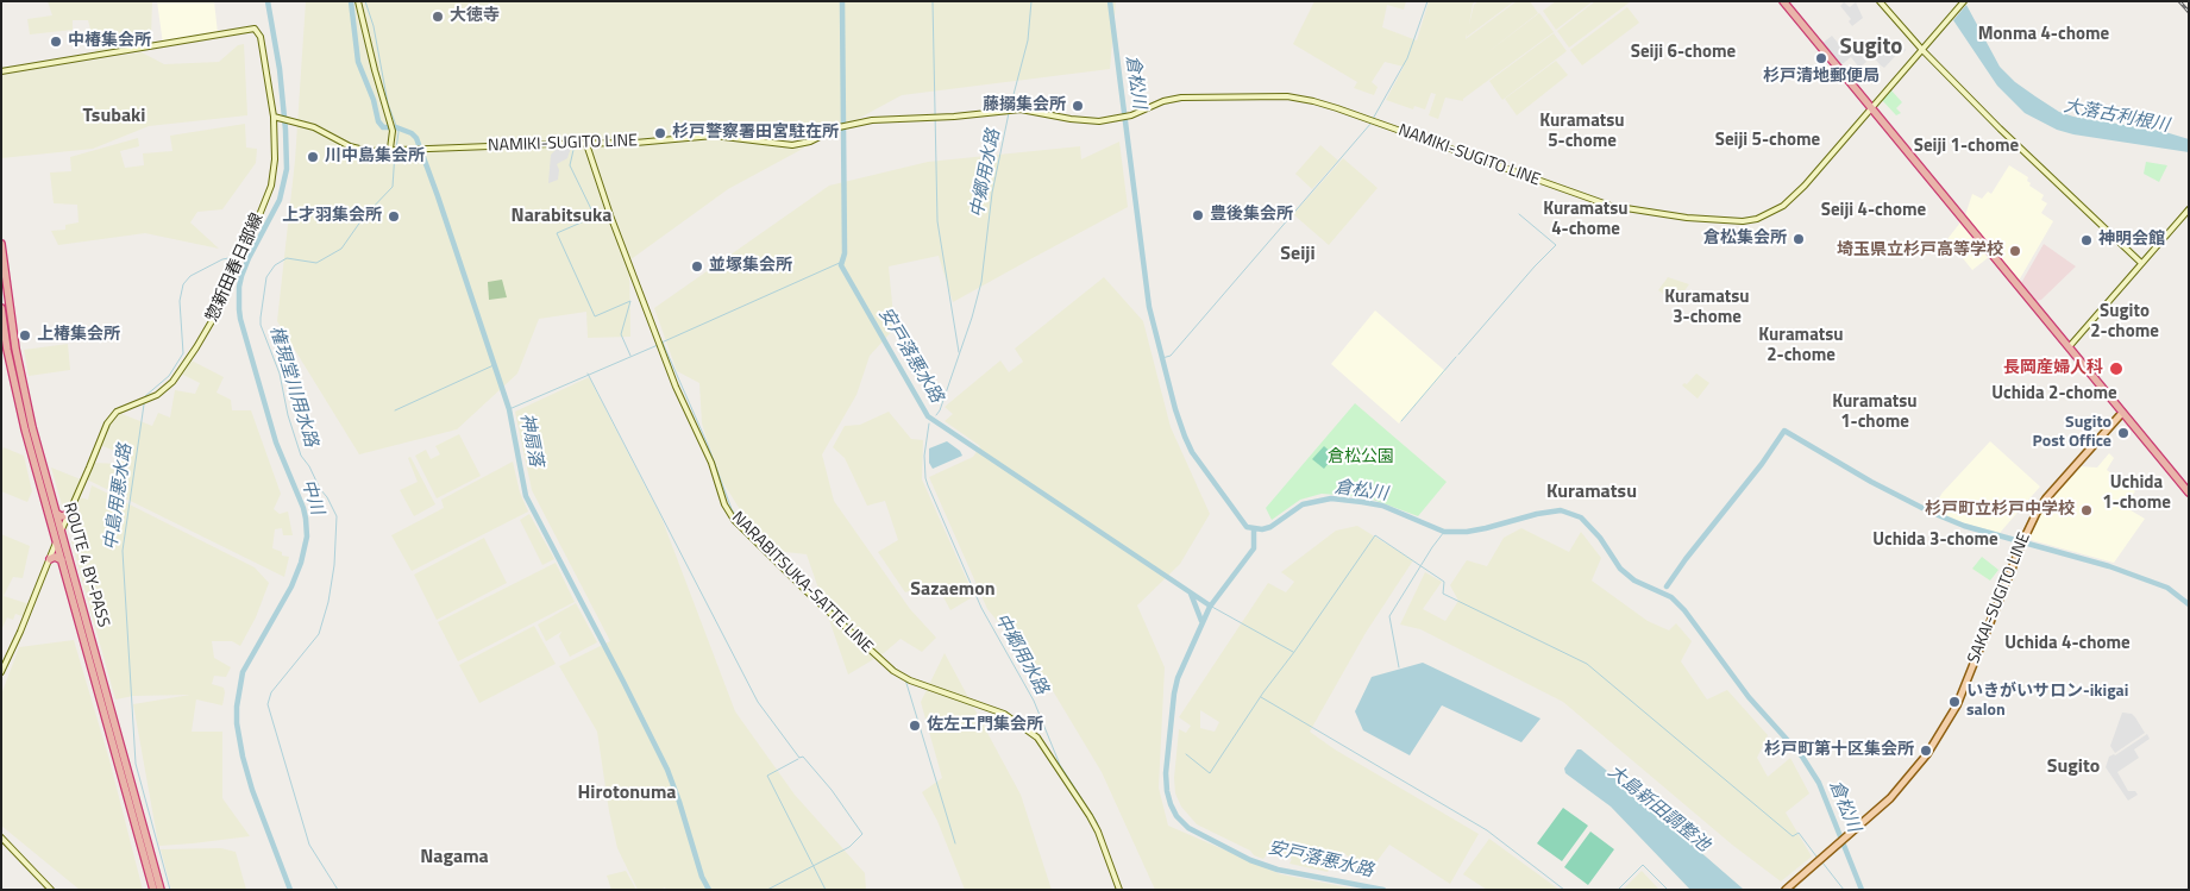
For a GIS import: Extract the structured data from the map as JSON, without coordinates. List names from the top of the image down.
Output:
{
  "streets": {
    "highway": ["ROUTE 4 BY-PASS"],
    "main road": [
      "NAMIKI-SUGITO LINE",
      "惣新田春日部線",
      "NARABITSUKA-SATTE LINE",
      "SAKAI-SUGITO LINE"
    ]
  },
  "crossings": [
    ["NAMIKI-SUGITO LINE", "NARABITSUKA-SATTE LINE"],
    ["惣新田春日部線", "ROUTE 4 BY-PASS"]
  ],
  "districts": [
    "Monma 4-chome",
    "Sugito",
    "Seiji 6-chome",
    "Tsubaki",
    "Kuramatsu 5-chome",
    "Seiji 5-chome",
    "Seiji 1-chome",
    "Kuramatsu 4-chome",
    "Seiji 4-chome",
    "Narabitsuka",
    "Seiji",
    "Kuramatsu 3-chome",
    "Sugito 2-chome",
    "Kuramatsu 2-chome",
    "Uchida 2-chome",
    "Kuramatsu 1-chome",
    "Uchida 1-chome",
    "Kuramatsu",
    "Uchida 3-chome",
    "Sazaemon",
    "Uchida 4-chome",
    "Sugito",
    "Hirotonuma",
    "Nagama"
  ],
  "water": [
    "倉松川",
    "大落古利根川",
    "中郷用水路",
    "安戸落悪水路",
    "権現堂川用水路",
    "神扇落",
    "中島用悪水路",
    "中川",
    "大島新田調整池"
  ],
  "parks": ["倉松公園"],
  "places": [
    "大徳寺",
    "中椿集会所",
    "杉戸清地郵便局",
    "藤搦集会所",
    "杉戸警察署田宮駐在所",
    "川中島集会所",
    "豊後集会所",
    "上才羽集会所",
    "倉松集会所",
    "神明会館",
    "埼玉県立杉戸高等学校",
    "並塚集会所",
    "上椿集会所",
    "長岡産婦人科",
    "Sugito Post Office",
    "杉戸町立杉戸中学校",
    "いきがいサロン-ikigai salon",
    "佐左エ門集会所",
    "杉戸町第十区集会所"
  ]
}
